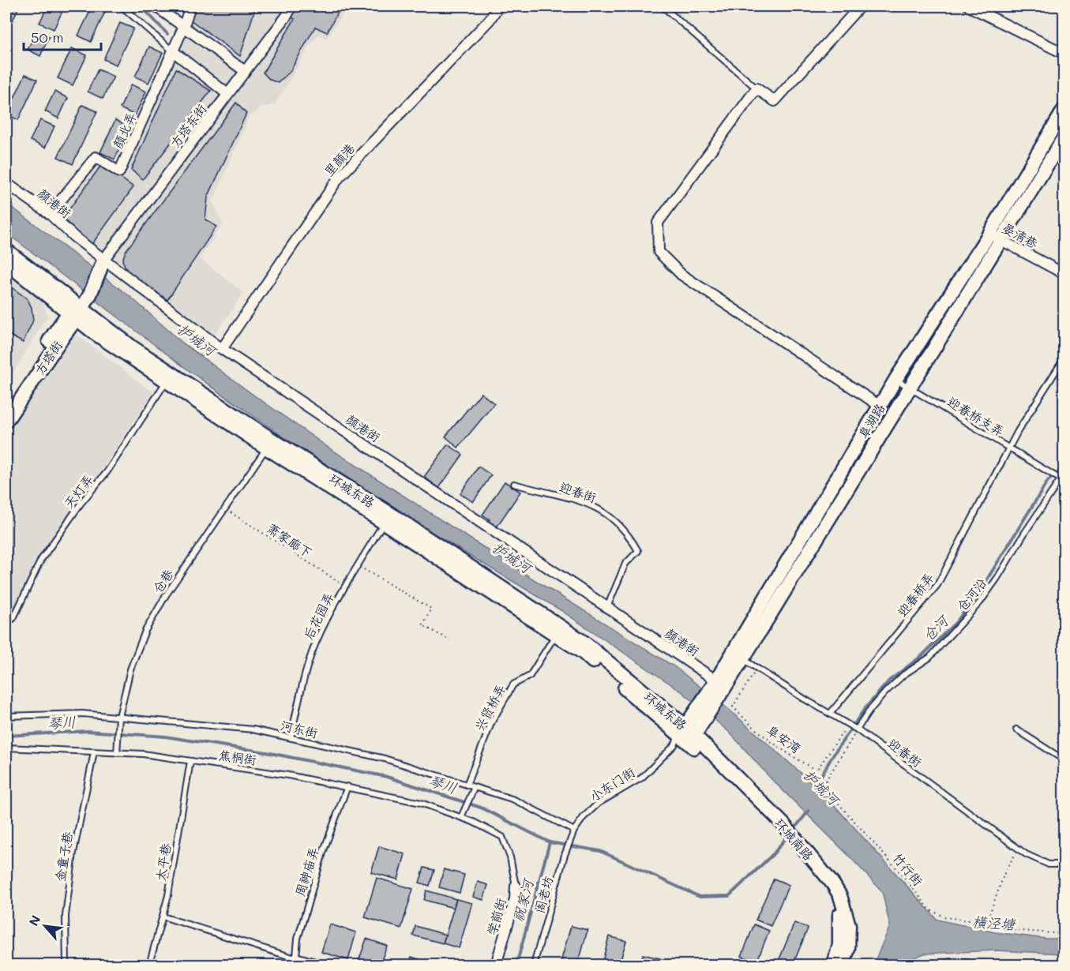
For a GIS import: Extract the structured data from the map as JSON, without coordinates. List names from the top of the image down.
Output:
{
  "streets": {
    "main road": [
      "方塔街",
      "阜湖路",
      "环城东路",
      "环城南路"
    ],
    "street": [
      "方塔东街",
      "颜北弄",
      "里颜港",
      "颜港街",
      "晏清巷",
      "学前街"
    ],
    "lane": [
      "迎春桥支弄",
      "天灯弄",
      "迎春街",
      "仓巷",
      "迎春桥弄",
      "仓河沿",
      "后花园弄",
      "兴贤桥弄",
      "河东街",
      "焦桐街",
      "小东门街",
      "金童子巷",
      "太平巷",
      "周神庙弄",
      "阁老坊"
    ],
    "path": ["萧家廊下", "阜安湾", "竹行街"]
  },
  "crossings": [
    ["方塔东街", "颜港街"],
    ["方塔东街", "方塔街"],
    ["颜北弄", "颜港街"],
    ["里颜港", "颜港街"],
    ["颜港街", "方塔街"],
    ["颜港街", "阜湖路"],
    ["颜港街", "迎春街"],
    ["晏清巷", "阜湖路"],
    ["方塔街", "环城东路"],
    ["迎春桥支弄", "阜湖路"],
    ["迎春桥支弄", "迎春桥弄"],
    ["迎春桥支弄", "仓河沿"],
    ["阜湖路", "环城东路"],
    ["阜湖路", "迎春街"],
    ["阜湖路", "小东门街"],
    ["阜湖路", "环城南路"],
    ["环城东路", "天灯弄"],
    ["环城东路", "仓巷"],
    ["环城东路", "后花园弄"],
    ["环城东路", "兴贤桥弄"],
    ["环城东路", "小东门街"],
    ["环城东路", "环城南路"],
    ["迎春街", "迎春桥弄"],
    ["迎春街", "仓河沿"],
    ["迎春街", "阜安湾"],
    ["迎春街", "竹行街"],
    ["萧家廊下", "仓巷"],
    ["萧家廊下", "后花园弄"],
    ["仓巷", "河东街"],
    ["仓巷", "焦桐街"],
    ["仓河沿", "竹行街"],
    ["后花园弄", "河东街"],
    ["兴贤桥弄", "河东街"],
    ["河东街", "小东门街"],
    ["河东街", "阁老坊"],
    ["焦桐街", "金童子巷"],
    ["焦桐街", "太平巷"],
    ["焦桐街", "周神庙弄"],
    ["焦桐街", "学前街"],
    ["小东门街", "环城南路"],
    ["小东门街", "阁老坊"]
  ],
  "water": [
    "护城河",
    "仓河",
    "琴川",
    "祝家河",
    "横泾塘"
  ],
  "scale_bar": "50 m",
  "north": "top left"
}
